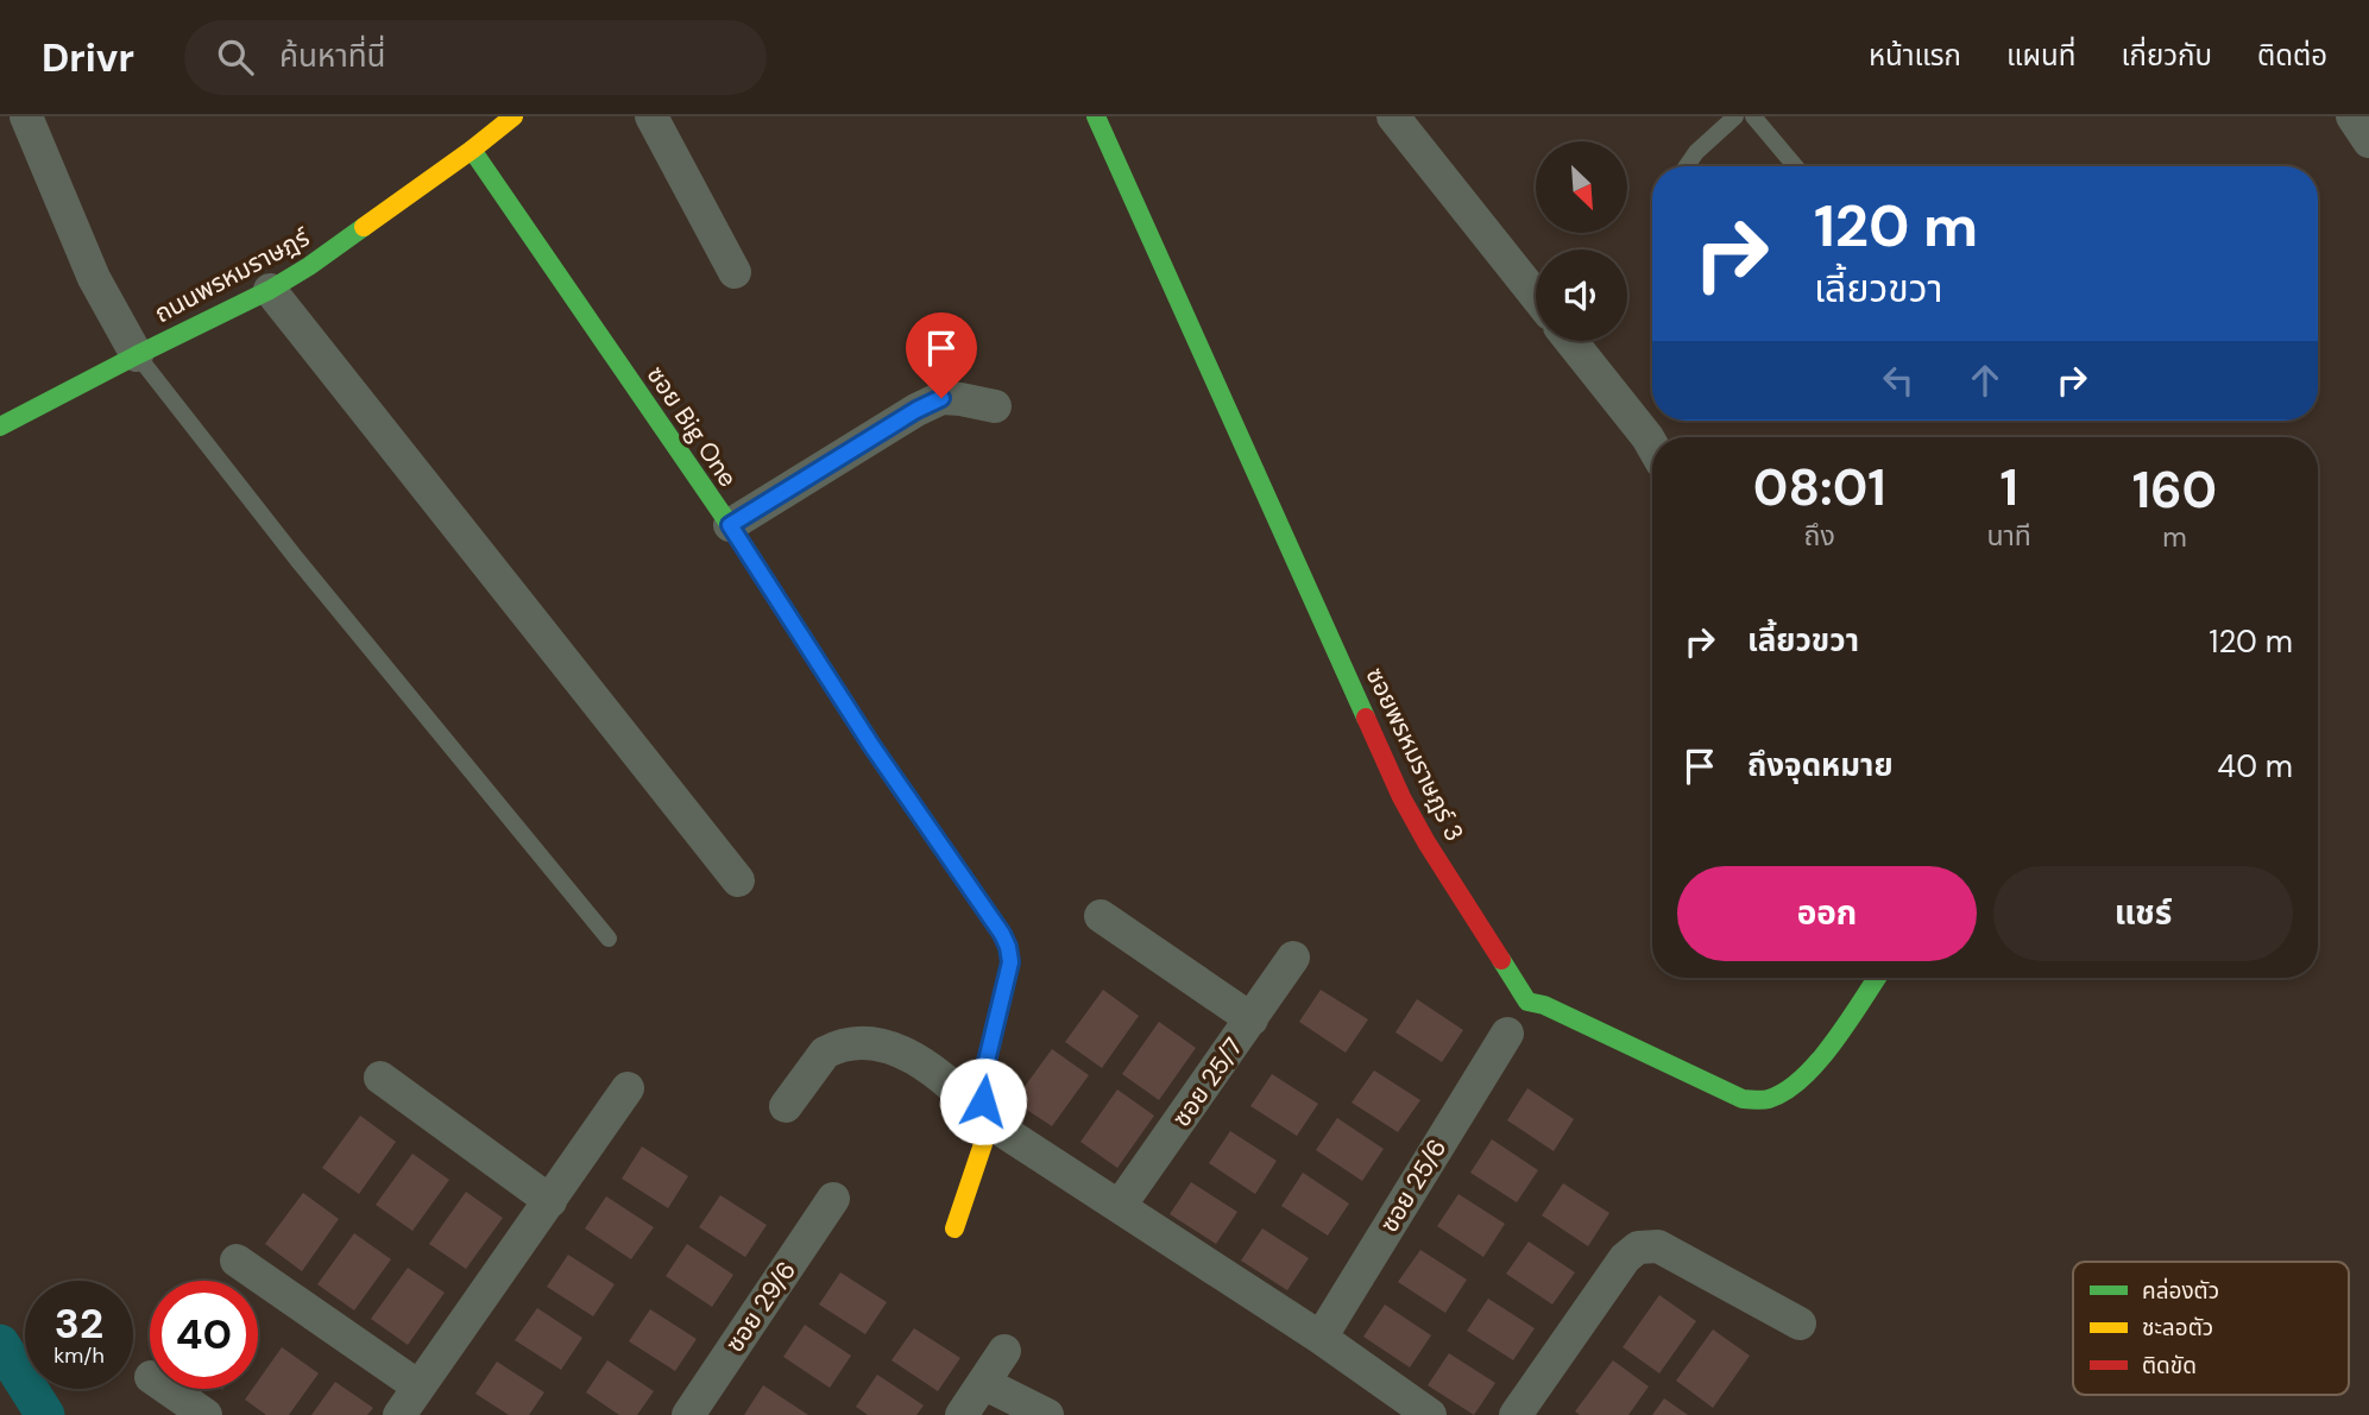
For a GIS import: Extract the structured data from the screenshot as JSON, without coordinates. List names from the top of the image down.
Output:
{
  "streets": {
    "street": [
      "ถนนพรหมราษฎร์",
      "ซอย Big One",
      "ซอยพรหมราษฎร์ 3",
      "ซอย 25/7",
      "ซอย 25/6",
      "ซอย 29/6"
    ]
  },
  "crossings": [
    ["ถนนพรหมราษฎร์", "ซอย Big One"]
  ],
  "legend": ["คล่องตัว", "ชะลอตัว", "ติดขัด"],
  "north": "bottom right",
  "page": {
    "header": "Drivr",
    "search": "ค้นหาที่นี่",
    "nav": [
      "หน้าแรก",
      "แผนที่",
      "เกี่ยวกับ",
      "ติดต่อ"
    ],
    "turn": ["120 m", "เลี้ยวขวา"],
    "eta": [
      "08:01",
      "ถึง",
      "1",
      "นาที",
      "160",
      "m"
    ],
    "list": [
      {
        "name": "เลี้ยวขวา",
        "value": "120 m"
      },
      {
        "name": "ถึงจุดหมาย",
        "value": "40 m"
      }
    ],
    "buttons": ["ออก", "แชร์"],
    "speed": "32 km/h",
    "limit": "40"
  }
}
